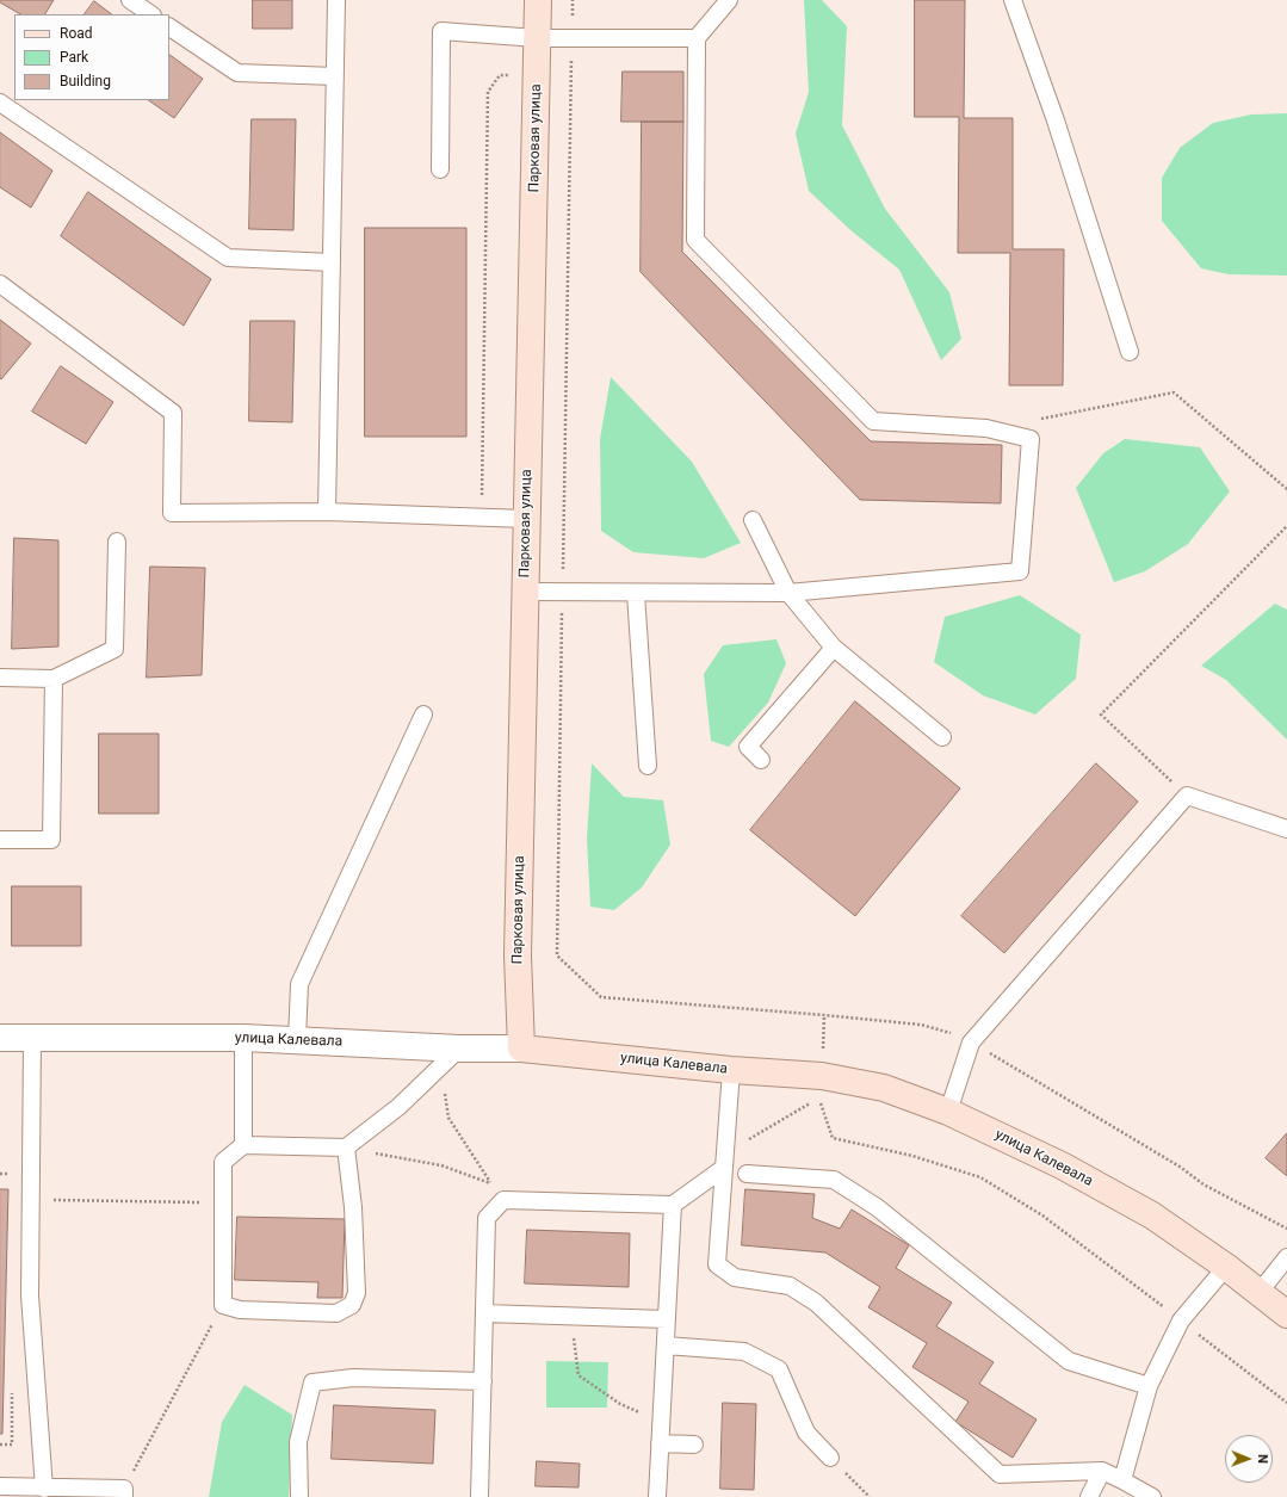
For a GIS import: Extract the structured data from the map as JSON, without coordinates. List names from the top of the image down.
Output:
{
  "streets": {
    "main road": ["Парковая улица", "улица Калевала"]
  },
  "crossings": [
    ["Парковая улица", "улица Калевала"]
  ],
  "legend": ["Road", "Park", "Building"],
  "north": "right"
}
